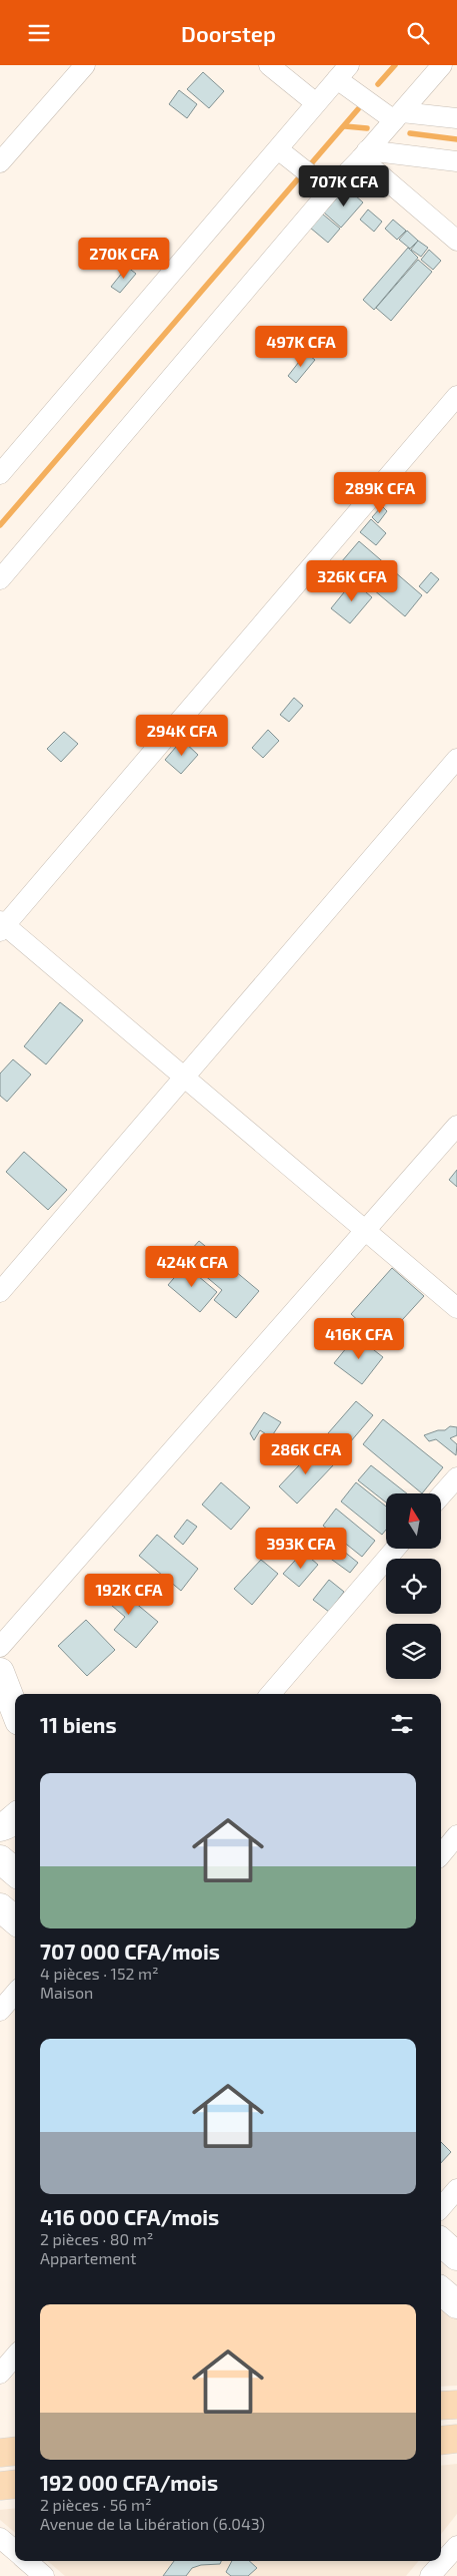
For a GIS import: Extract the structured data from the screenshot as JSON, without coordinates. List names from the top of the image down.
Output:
{
  "north": "top",
  "page": {
    "header": "Doorstep",
    "price": [
      "707K CFA",
      "270K CFA",
      "497K CFA",
      "289K CFA",
      "326K CFA",
      "294K CFA",
      "424K CFA",
      "416K CFA",
      "286K CFA",
      "393K CFA",
      "192K CFA"
    ],
    "heading": "11 biens",
    "list": [
      {
        "name": "707 000 CFA/mois",
        "note": "4 pièces · 152 m² · Maison"
      },
      {
        "name": "416 000 CFA/mois",
        "note": "2 pièces · 80 m² · Appartement"
      },
      {
        "name": "192 000 CFA/mois",
        "note": "2 pièces · 56 m² · Avenue de la Libération (6.043)"
      }
    ]
  }
}
